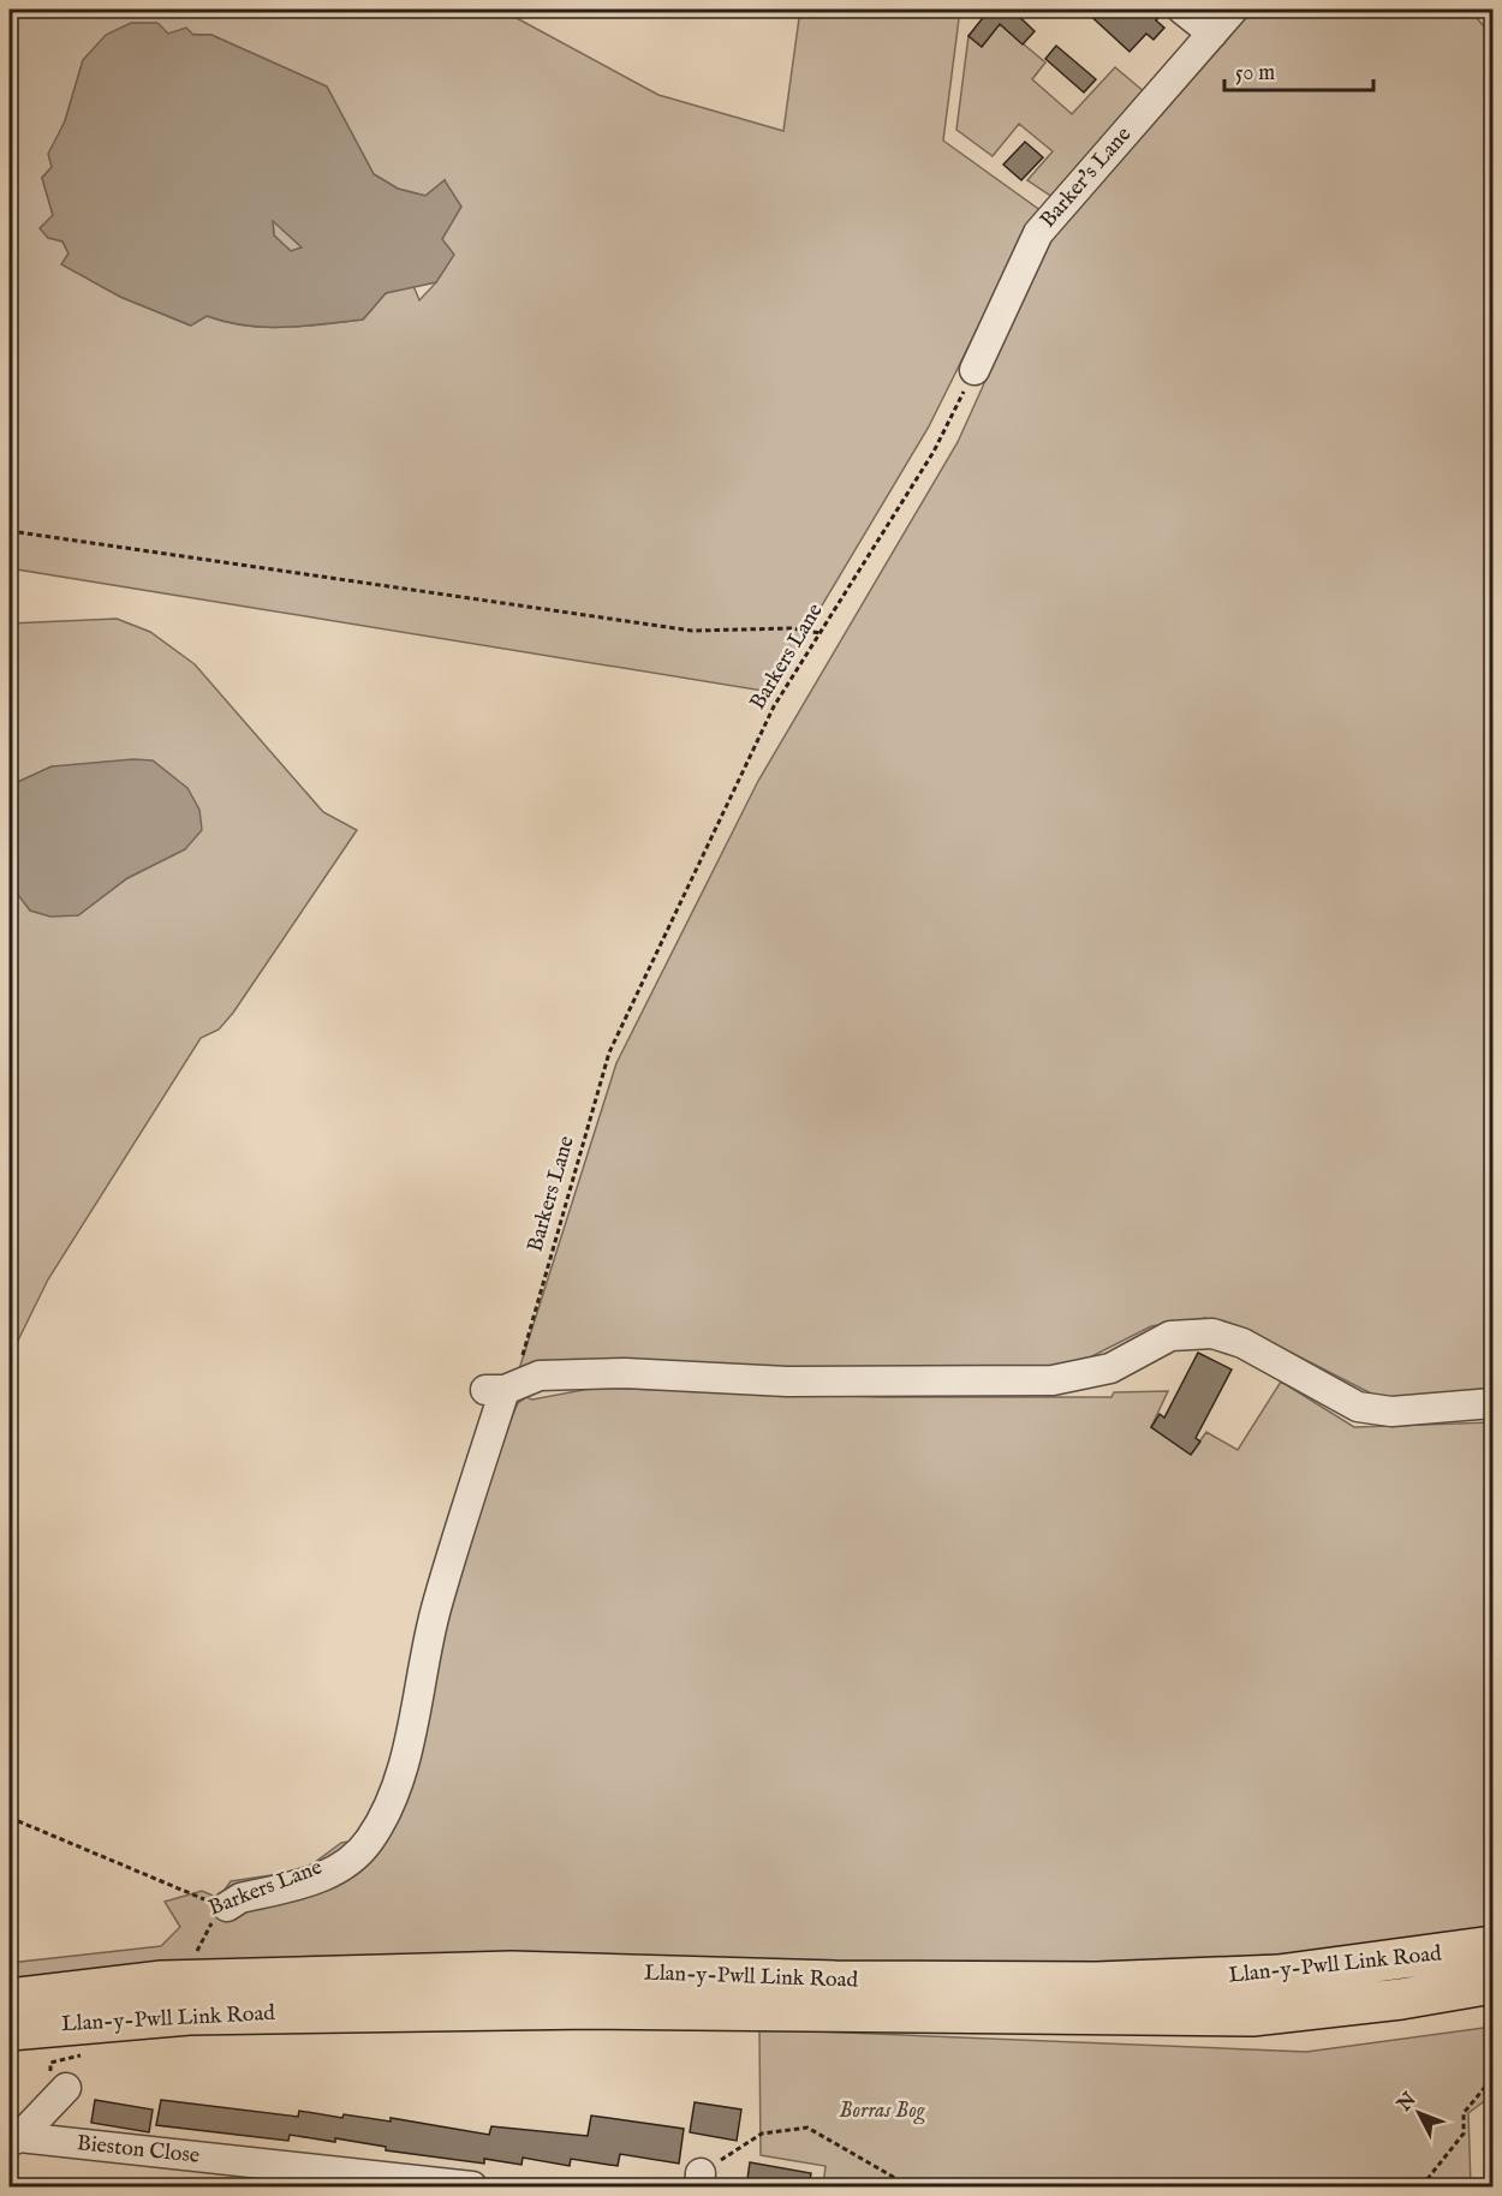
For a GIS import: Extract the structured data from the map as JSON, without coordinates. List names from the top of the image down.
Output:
{
  "streets": {
    "highway": ["Llan-y-Pwll Link Road"],
    "street": ["Barker's Lane", "Bieston Close"],
    "path": ["Barkers Lane"]
  },
  "crossings": [
    ["Barker's Lane", "Barkers Lane"],
    ["Barkers Lane", "Llan-y-Pwll Link Road"]
  ],
  "parks": ["Borras Bog"],
  "scale_bar": "50 m",
  "north": "top left"
}
